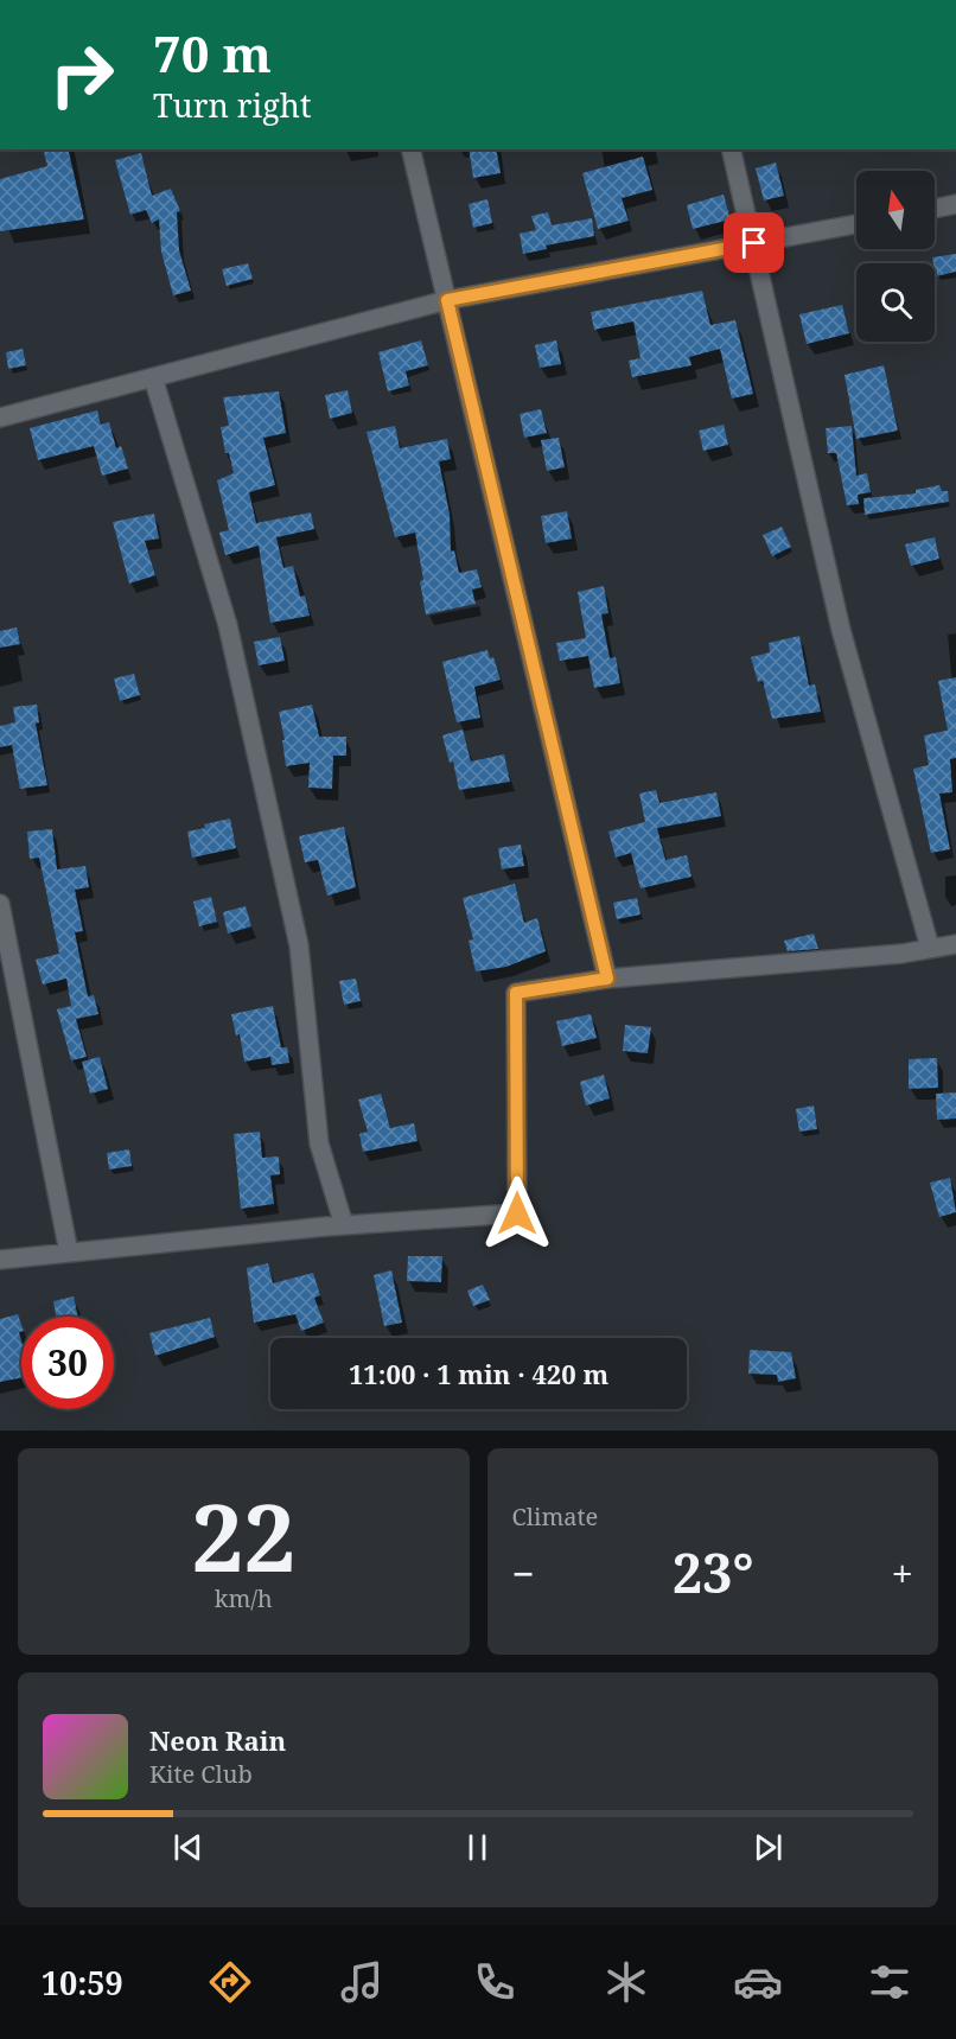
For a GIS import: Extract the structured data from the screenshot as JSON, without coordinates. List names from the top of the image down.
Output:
{
  "north": "top",
  "page": {
    "turn": ["70 m", "Turn right"],
    "limit": "30",
    "trip": "11:00 · 1 min · 420 m",
    "tile": [
      ["22", "km/h"],
      "Climate"
    ],
    "heat": ["−", "23°", "+"],
    "song": ["Neon Rain", "Kite Club"],
    "tabs": "10:59"
  }
}
